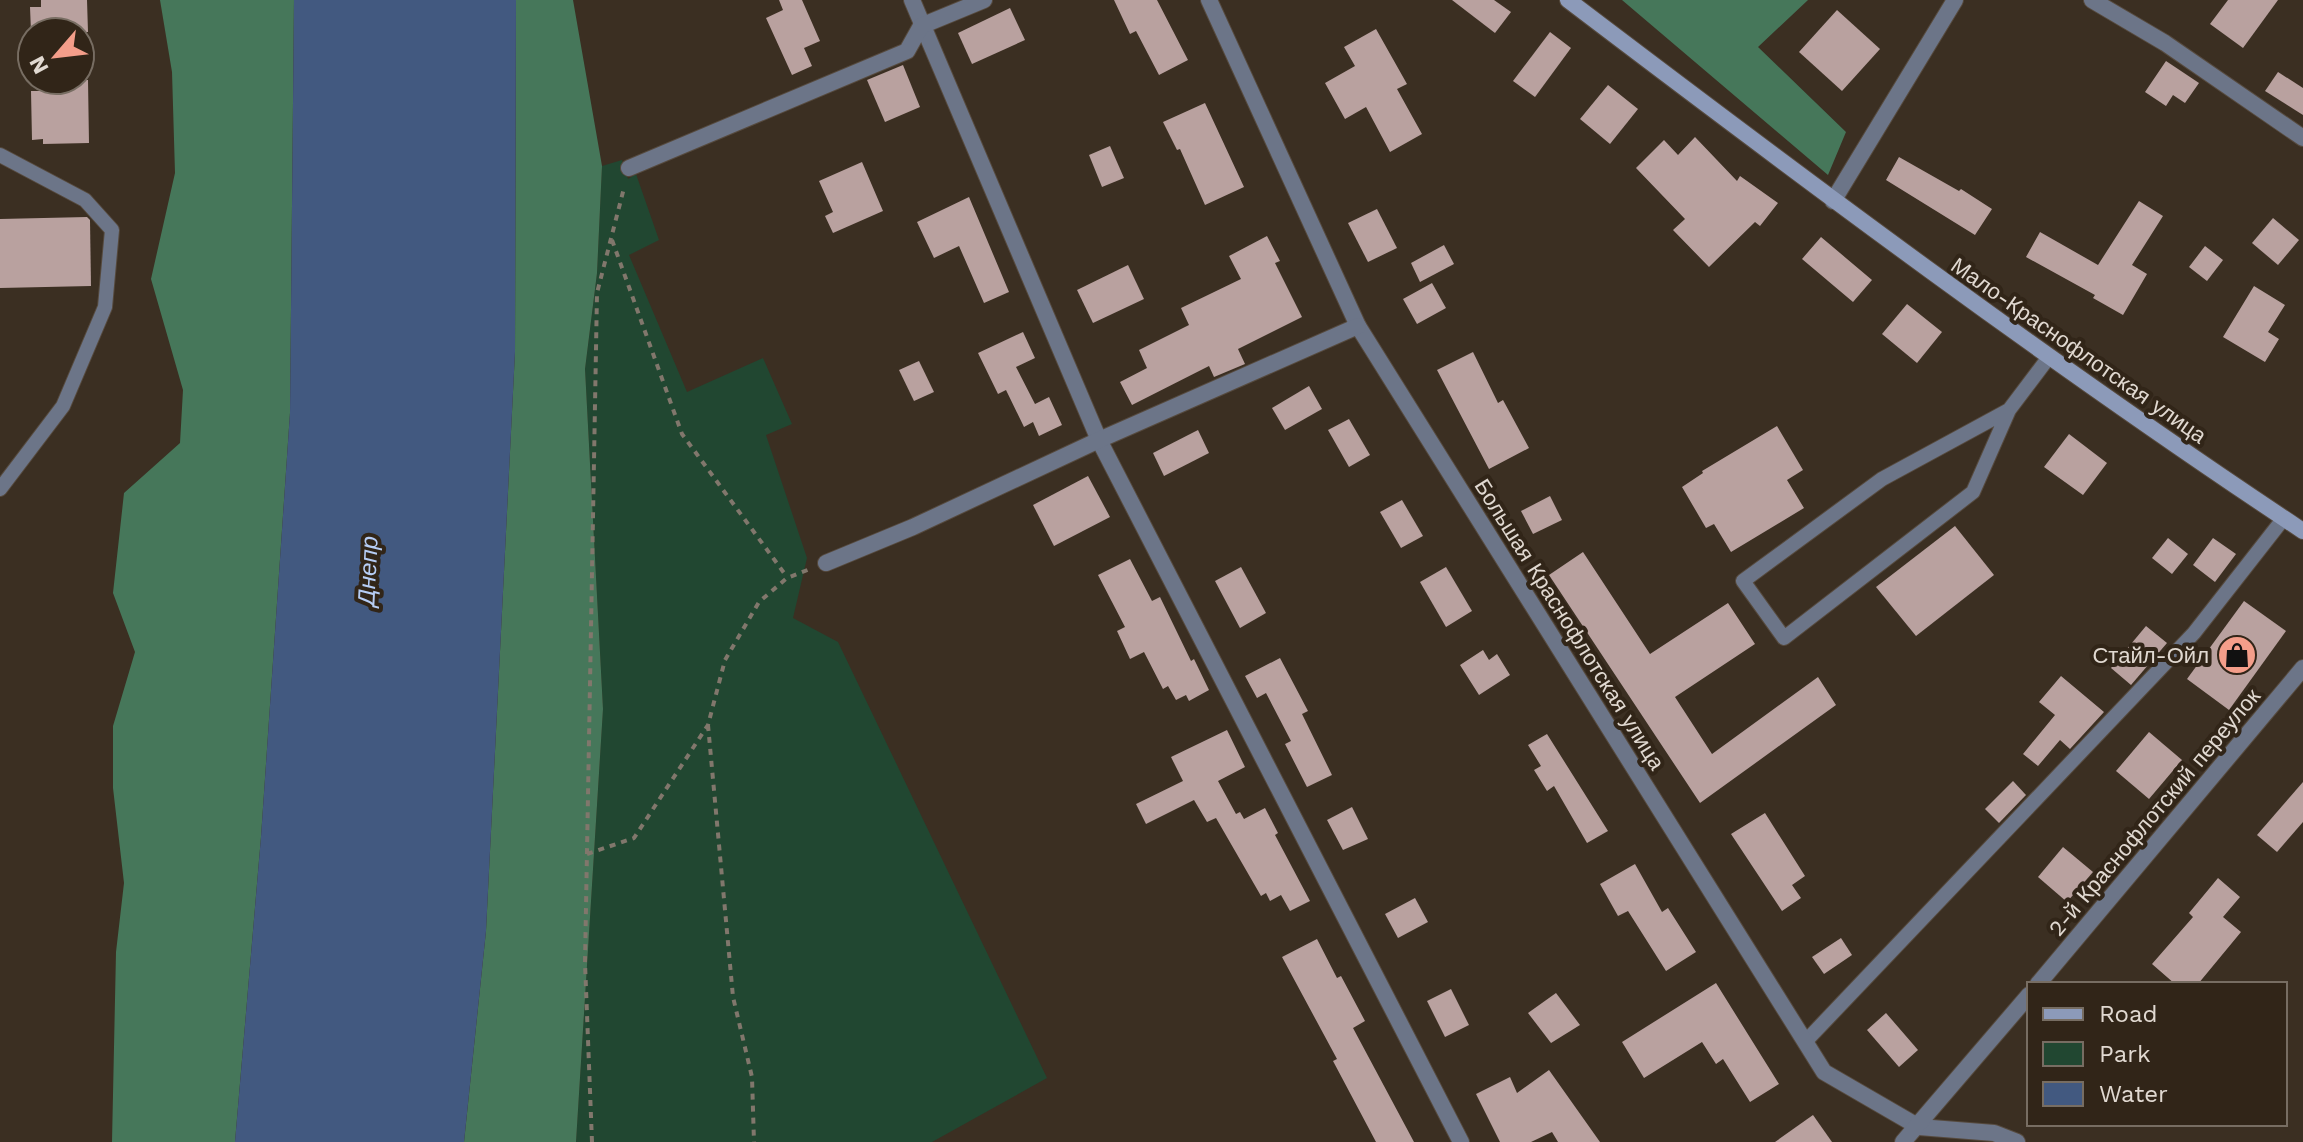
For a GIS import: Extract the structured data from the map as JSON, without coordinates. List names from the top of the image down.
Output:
{
  "streets": {
    "street": ["Мало-Краснофлотская улица", "Большая Краснофлотская улица", "2-й Краснофлотский переулок"]
  },
  "water": ["Днепр"],
  "places": {
    "shop": ["Стайл-Ойл"]
  },
  "legend": ["Road", "Park", "Water"],
  "north": "bottom left"
}
